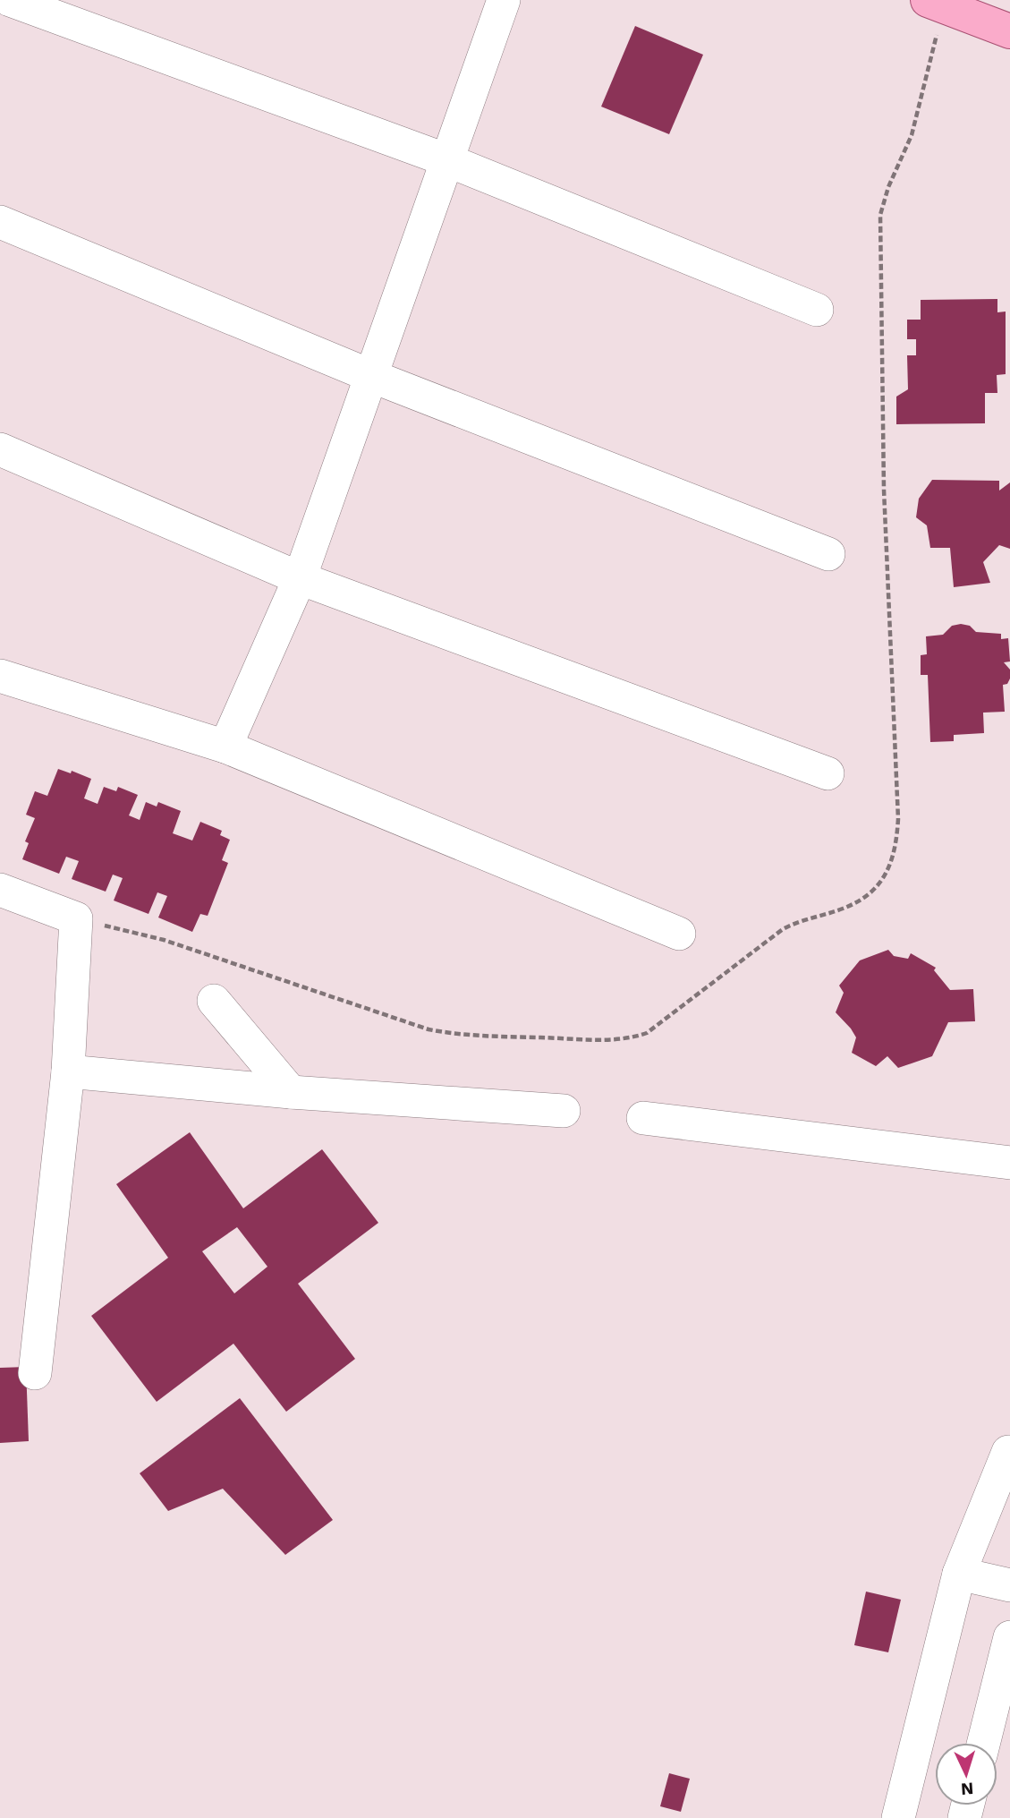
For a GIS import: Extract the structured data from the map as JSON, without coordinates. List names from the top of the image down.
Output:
{
  "north": "bottom"
}
